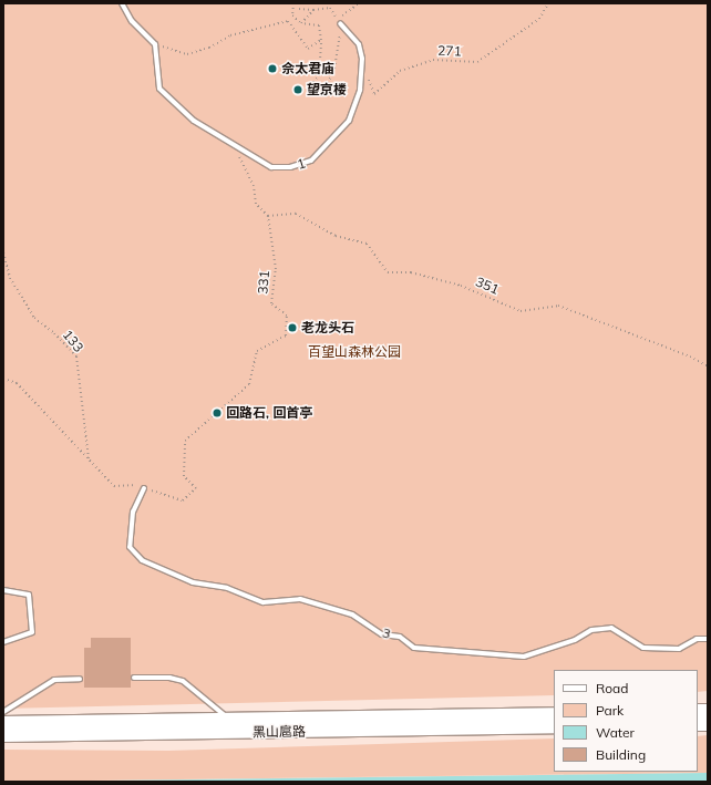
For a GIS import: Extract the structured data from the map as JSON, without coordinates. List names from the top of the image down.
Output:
{
  "streets": {
    "main road": ["黑山扈路"],
    "lane": ["1", "3"],
    "path": [
      "271",
      "331",
      "351",
      "133"
    ]
  },
  "crossings": [
    ["271", "1"],
    ["1", "331"],
    ["331", "351"],
    ["331", "3"]
  ],
  "parks": ["百望山森林公园"],
  "places": [
    "佘太君庙",
    "望京楼",
    "老龙头石",
    "回路石, 回首亭"
  ],
  "legend": [
    "Road",
    "Park",
    "Water",
    "Building"
  ]
}
